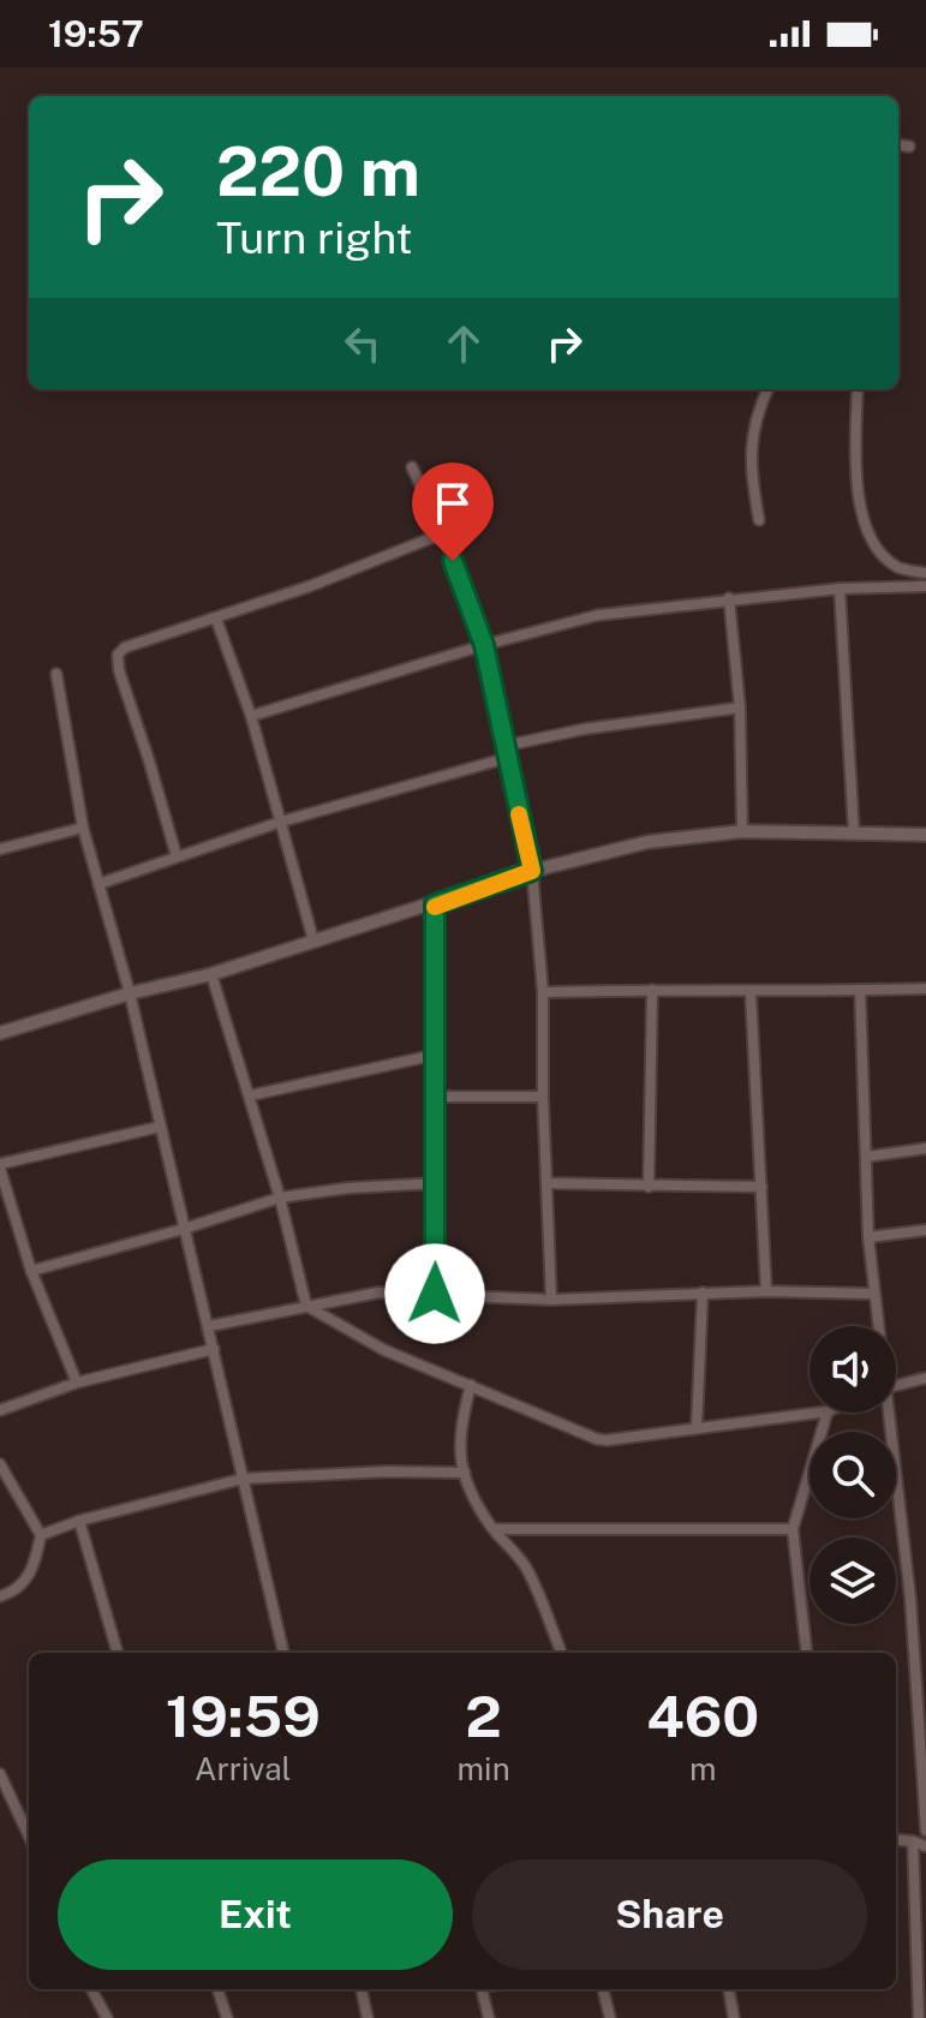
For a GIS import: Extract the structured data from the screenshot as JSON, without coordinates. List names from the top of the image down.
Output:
{
  "page": {
    "status": "19:57",
    "turn": ["220 m", "Turn right"],
    "eta": [
      "19:59",
      "Arrival",
      "2",
      "min",
      "460",
      "m"
    ],
    "buttons": ["Exit", "Share"]
  }
}
